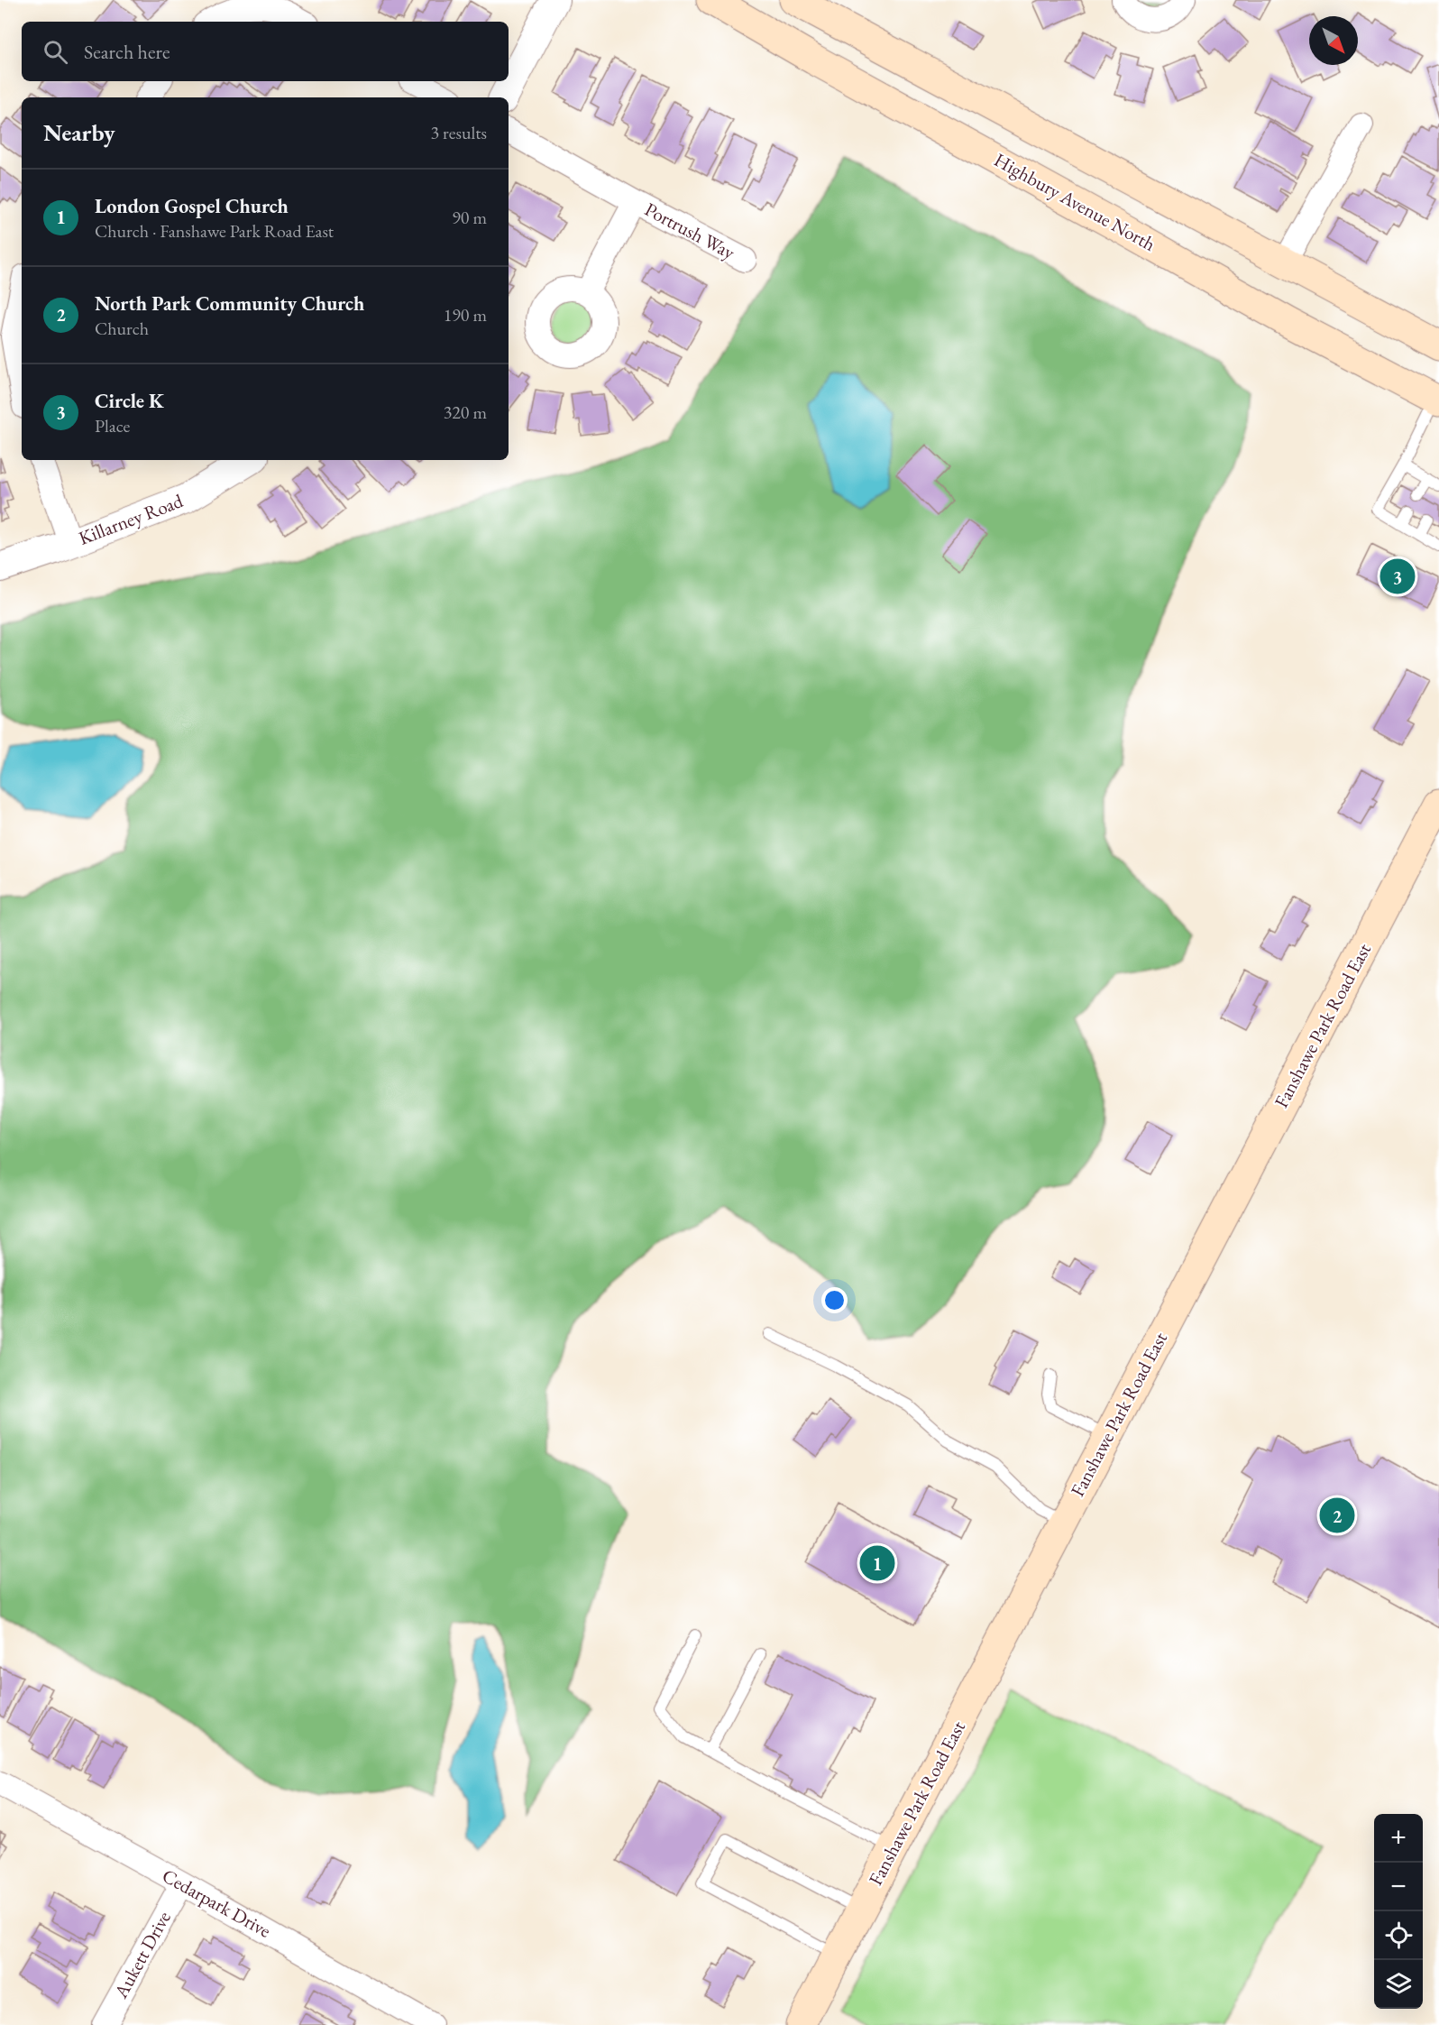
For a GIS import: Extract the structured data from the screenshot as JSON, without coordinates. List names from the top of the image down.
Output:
{
  "streets": {
    "main road": ["Highbury Avenue North", "Fanshawe Park Road East"],
    "street": [
      "Portrush Way",
      "Killarney Road",
      "Cedarpark Drive",
      "Aukett Drive"
    ]
  },
  "crossings": [
    ["Cedarpark Drive", "Aukett Drive"]
  ],
  "north": "bottom right",
  "page": {
    "search": "Search here",
    "heading": ["Nearby", "3 results"],
    "list": [
      {
        "mark": "1",
        "name": "London Gospel Church",
        "note": "Church · Fanshawe Park Road East",
        "value": "90 m"
      },
      {
        "mark": "2",
        "name": "North Park Community Church",
        "note": "Church",
        "value": "190 m"
      },
      {
        "mark": "3",
        "name": "Circle K",
        "note": "Place",
        "value": "320 m"
      }
    ],
    "pins": ["3", "2", "1"],
    "map_buttons": ["+", "−"]
  }
}
